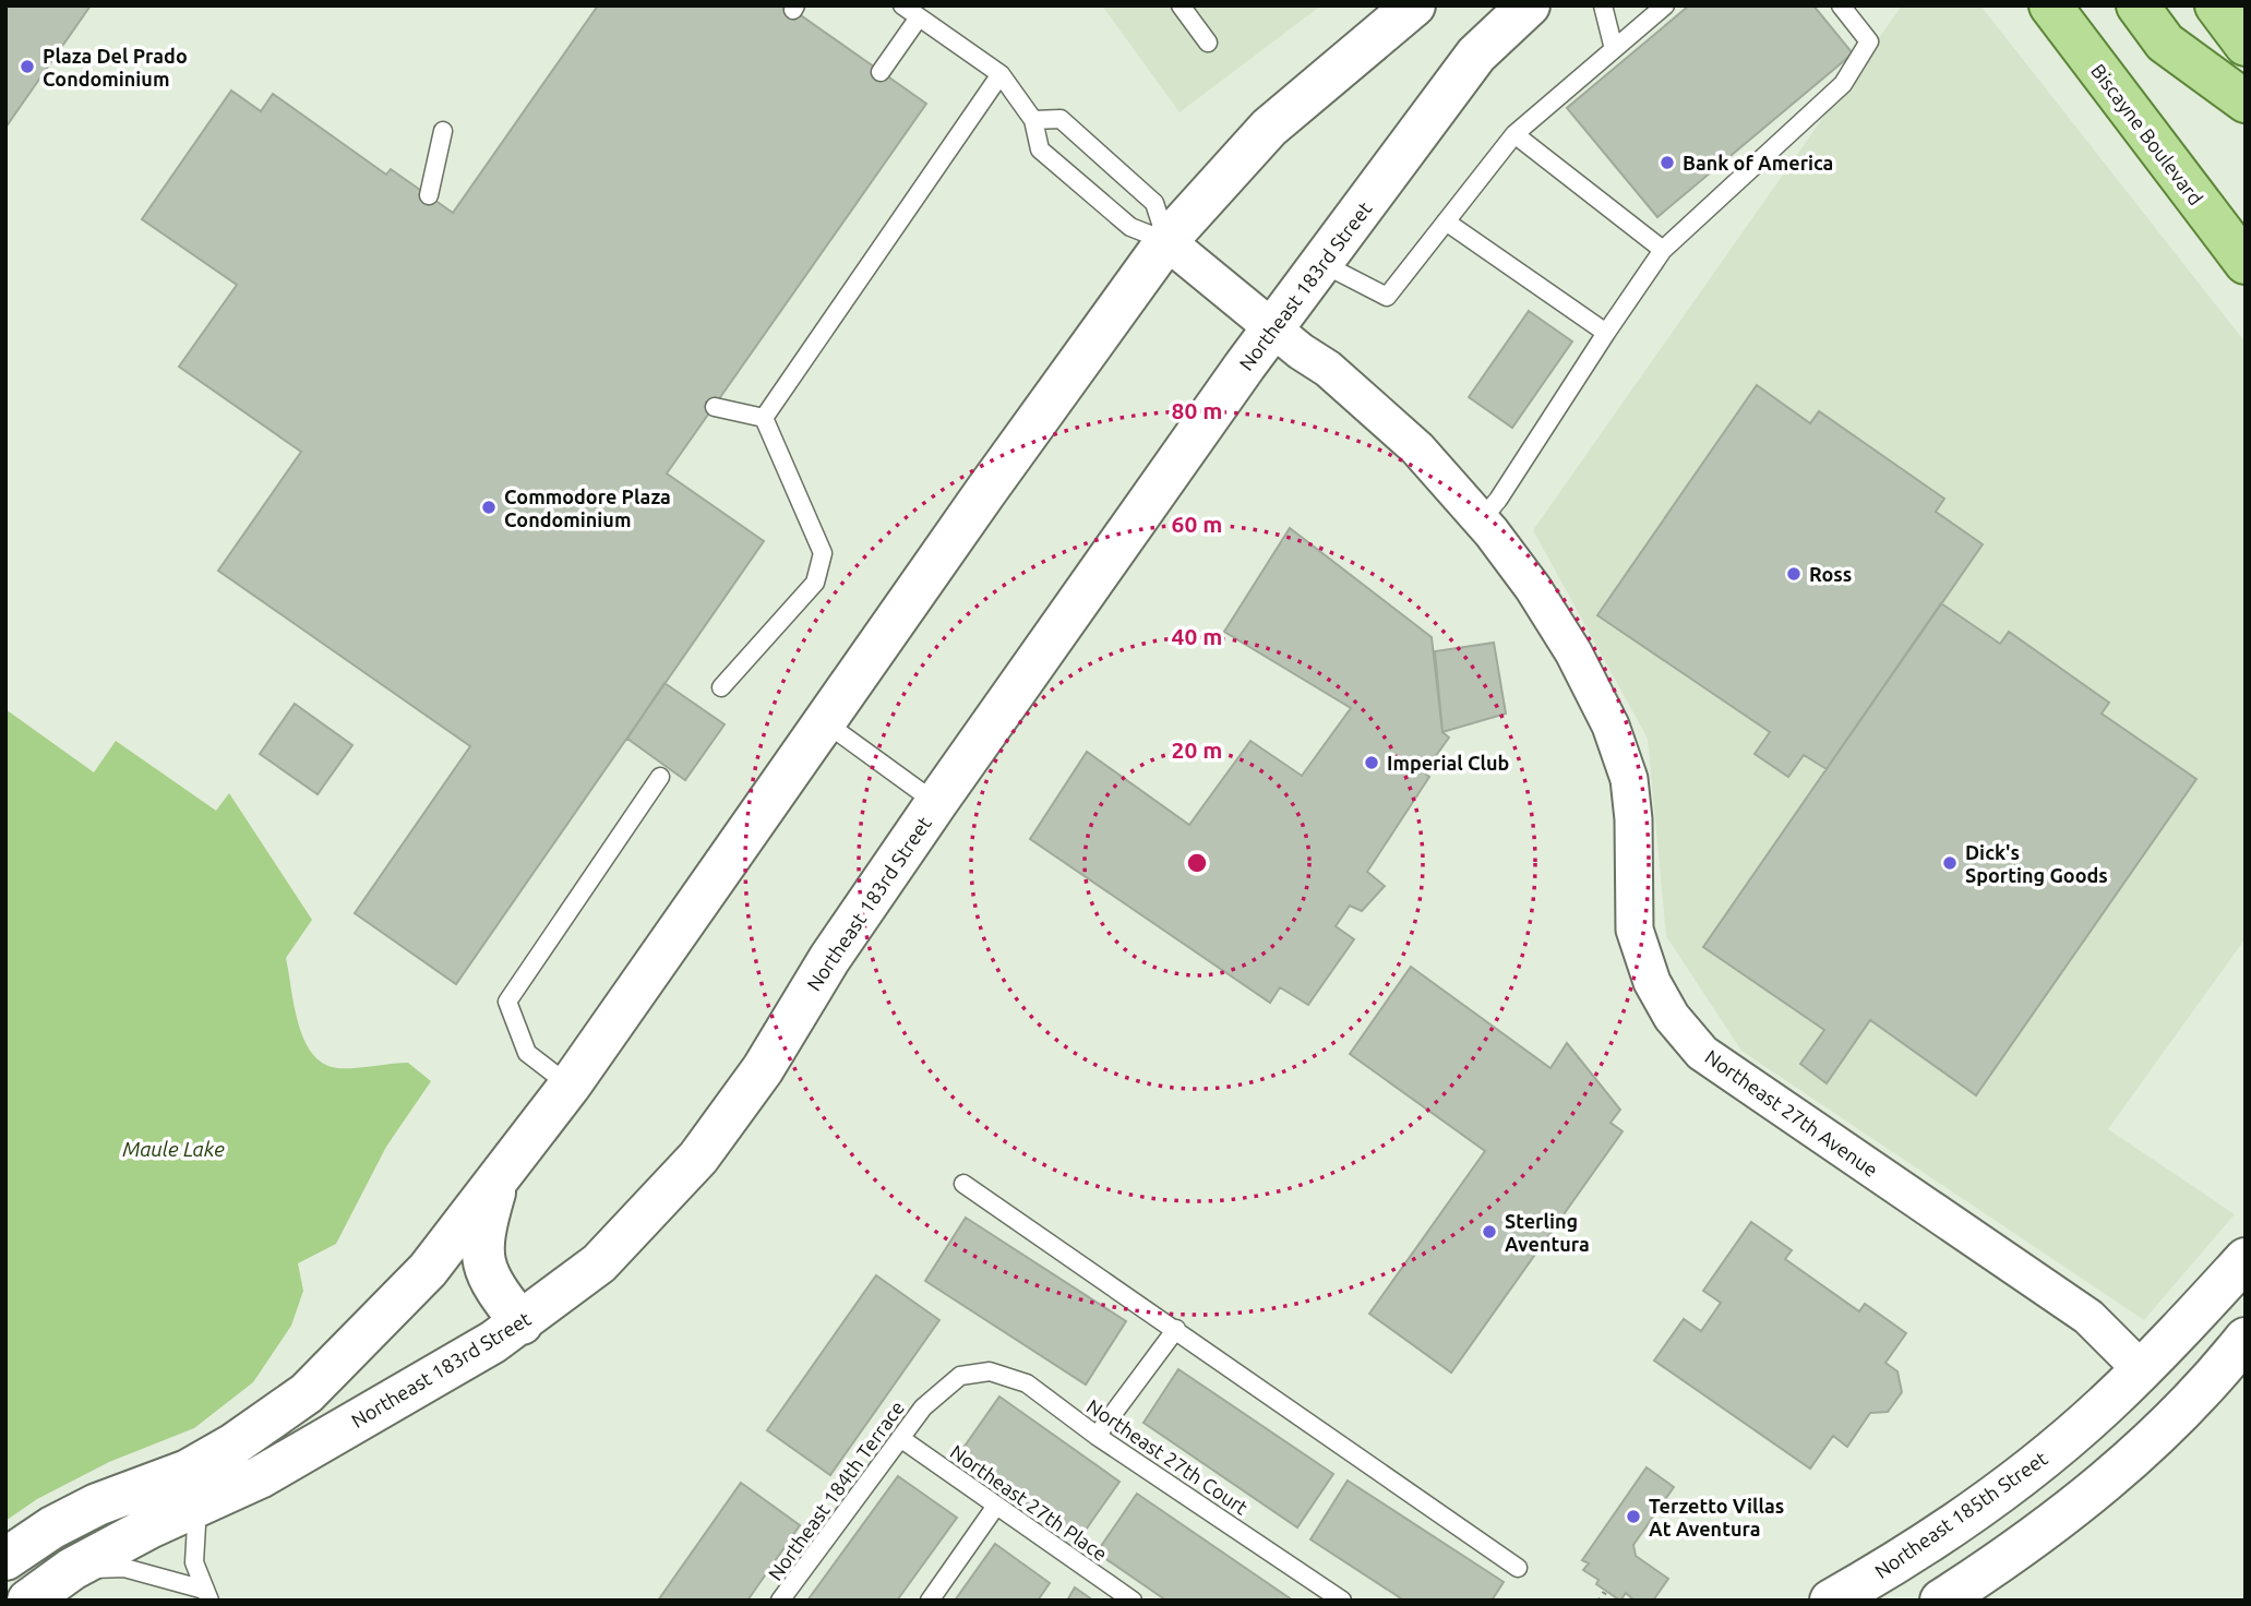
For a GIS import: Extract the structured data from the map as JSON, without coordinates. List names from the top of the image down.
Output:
{
  "streets": {
    "main road": ["Biscayne Boulevard"],
    "street": ["Northeast 183rd Street", "Northeast 27th Avenue", "Northeast 185th Street"],
    "lane": ["Northeast 27th Court", "Northeast 184th Terrace", "Northeast 27th Place"]
  },
  "crossings": [
    ["Northeast 183rd Street", "Northeast 27th Avenue"],
    ["Northeast 27th Avenue", "Northeast 185th Street"],
    ["Northeast 27th Court", "Northeast 184th Terrace"],
    ["Northeast 184th Terrace", "Northeast 27th Place"]
  ],
  "water": ["Maule Lake"],
  "places": [
    "Plaza Del Prado Condominium",
    "Bank of America",
    "Commodore Plaza Condominium",
    "Ross",
    "Imperial Club",
    "Dick's Sporting Goods",
    "Sterling Aventura",
    "Terzetto Villas At Aventura"
  ],
  "rings": [
    "80 m",
    "60 m",
    "40 m",
    "20 m"
  ]
}
